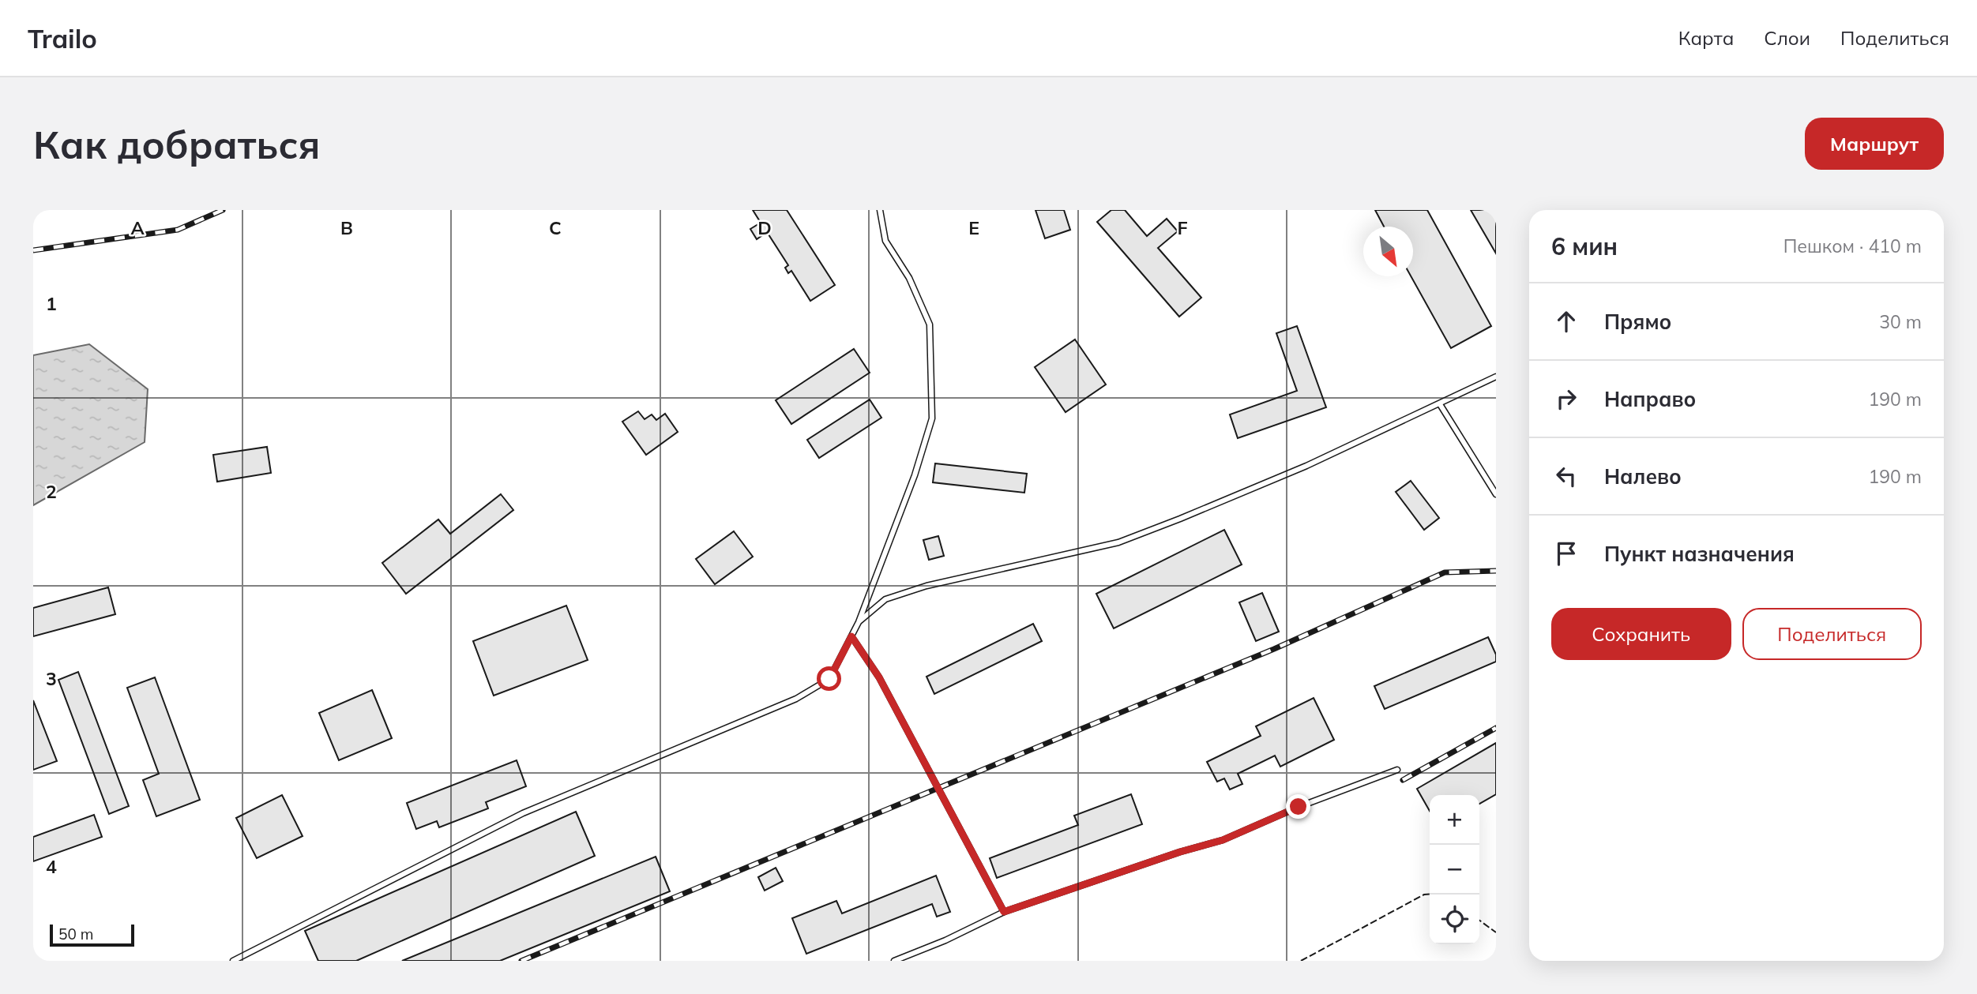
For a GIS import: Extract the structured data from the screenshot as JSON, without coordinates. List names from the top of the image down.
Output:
{
  "scale_bar": "50 m",
  "north": "bottom right",
  "page": {
    "header": "Trailo",
    "nav": ["Карта", "Слои", "Поделиться"],
    "buttons": [
      "Маршрут",
      ["Сохранить", "Поделиться"]
    ],
    "title": "Как добраться",
    "heading": ["6 мин", "Пешком · 410 m"],
    "list": [
      ["Прямо", "30 m"],
      ["Направо", "190 m"],
      ["Налево", "190 m"],
      "Пункт назначения"
    ],
    "map_buttons": ["+", "−"],
    "scale": "50 m"
  },
  "grid": {
    "columns": [
      "A",
      "B",
      "C",
      "D",
      "E",
      "F"
    ],
    "rows": [
      "1",
      "2",
      "3",
      "4"
    ]
  }
}
